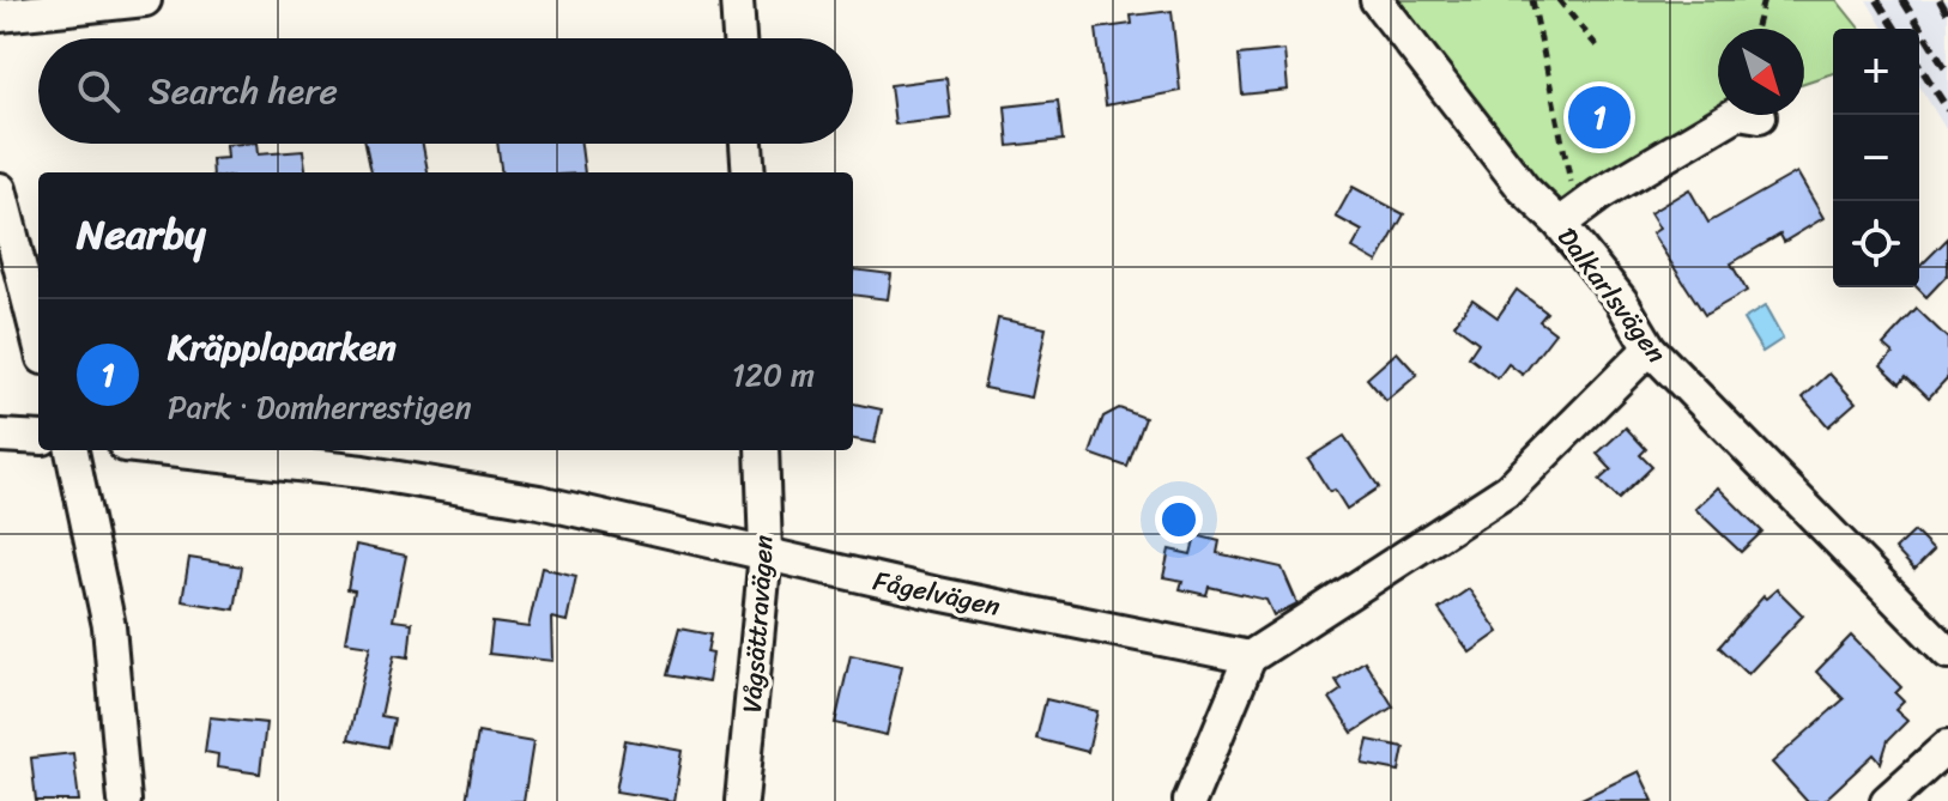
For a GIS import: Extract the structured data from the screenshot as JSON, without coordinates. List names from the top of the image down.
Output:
{
  "streets": {
    "street": ["Dalkarlsvägen", "Fågelvägen", "Vågsättravägen"]
  },
  "crossings": [
    ["Fågelvägen", "Vågsättravägen"]
  ],
  "north": "bottom right",
  "page": {
    "map_buttons": ["+", "−"],
    "search": "Search here",
    "pins": "1",
    "heading": "Nearby",
    "list": [
      {
        "mark": "1",
        "name": "Kräpplaparken",
        "note": "Park · Domherrestigen",
        "value": "120 m"
      }
    ]
  }
}
